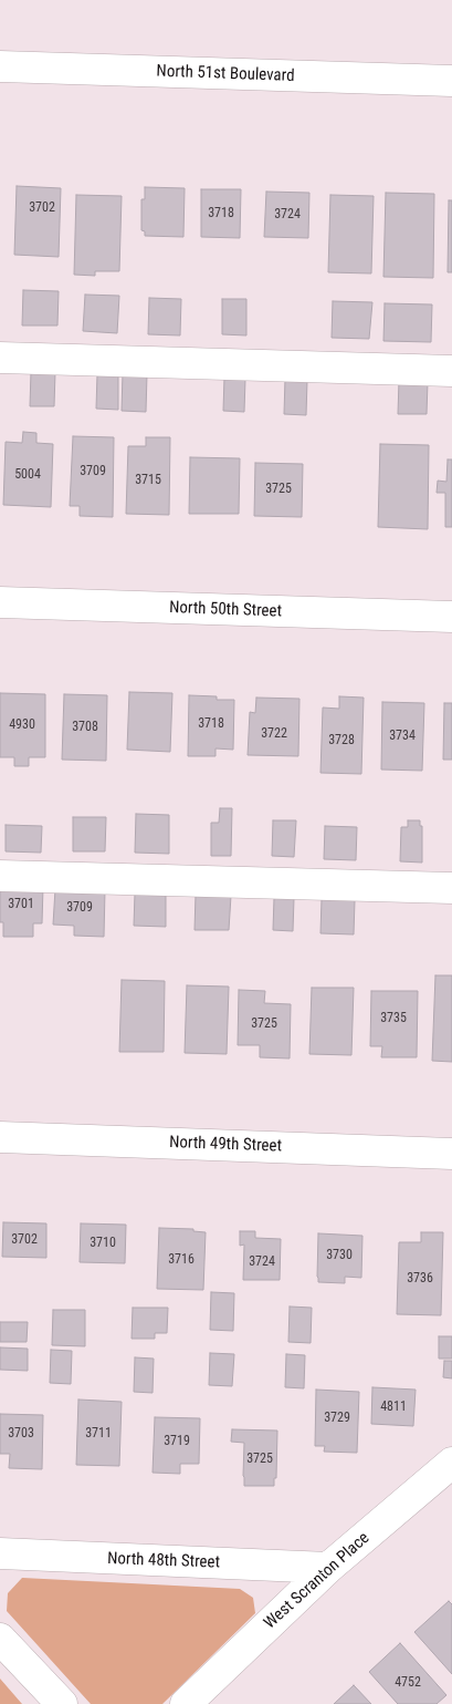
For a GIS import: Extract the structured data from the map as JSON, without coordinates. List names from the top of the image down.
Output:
{
  "streets": {
    "street": [
      "North 51st Boulevard",
      "North 50th Street",
      "North 49th Street",
      "North 48th Street",
      "West Scranton Place"
    ]
  },
  "crossings": [
    ["North 48th Street", "West Scranton Place"]
  ],
  "house_numbers": [
    "3702",
    "3718",
    "3724",
    "3709",
    "5004",
    "3715",
    "3725",
    "3718",
    "4930",
    "3708",
    "3722",
    "3734",
    "3728",
    "3701",
    "3709",
    "3735",
    "3725",
    "3702",
    "3710",
    "3730",
    "3716",
    "3724",
    "3736",
    "4811",
    "3729",
    "3703",
    "3711",
    "3719",
    "3725",
    "4752"
  ]
}
